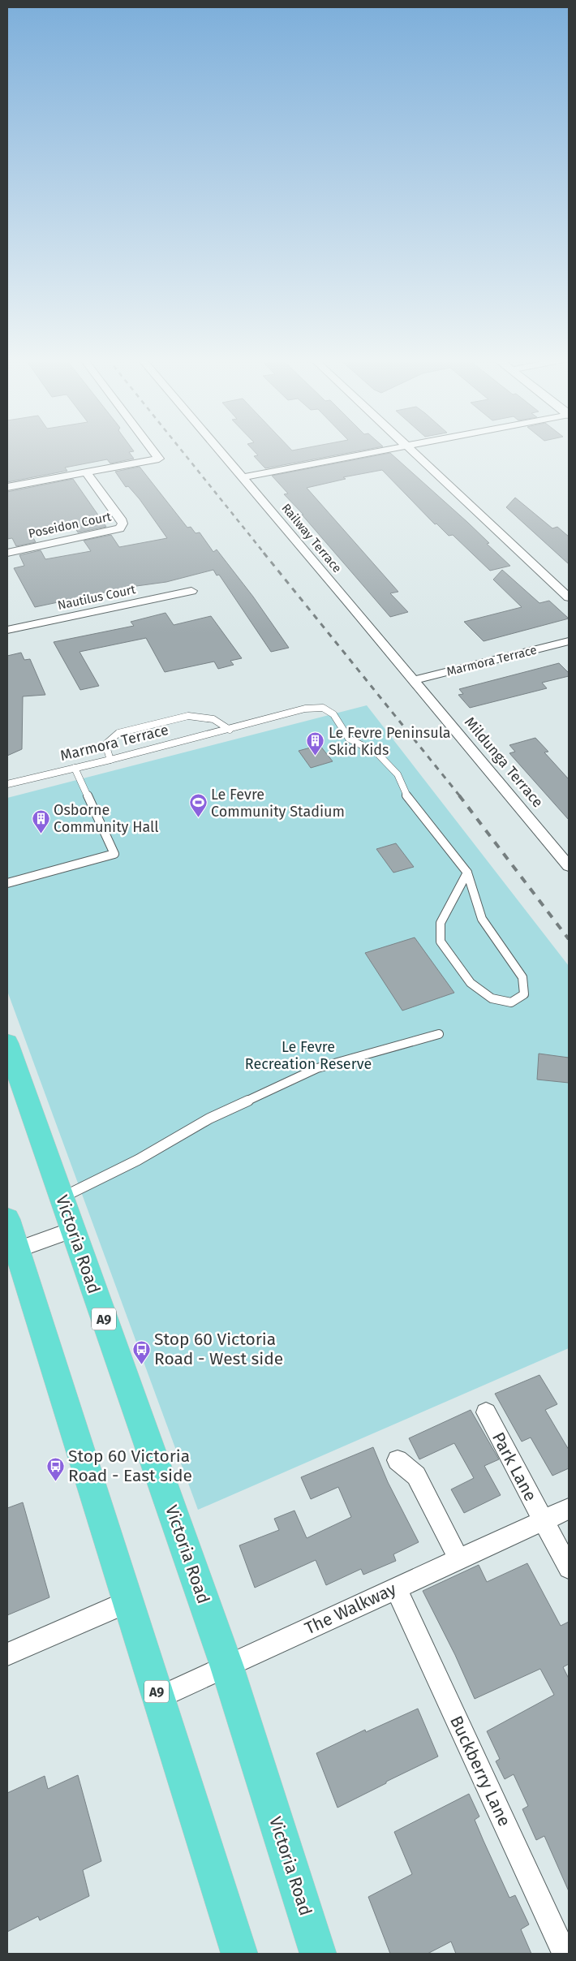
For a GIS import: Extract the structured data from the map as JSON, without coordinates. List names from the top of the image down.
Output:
{
  "streets": {
    "highway": ["Victoria Road", "A9"],
    "street": [
      "Poseidon Court",
      "Railway Terrace",
      "Nautilus Court",
      "Marmora Terrace",
      "Mildunga Terrace",
      "Park Lane",
      "The Walkway",
      "Buckberry Lane"
    ]
  },
  "crossings": [
    ["Railway Terrace", "Marmora Terrace"],
    ["Railway Terrace", "Mildunga Terrace"],
    ["Marmora Terrace", "Mildunga Terrace"],
    ["Victoria Road", "The Walkway"],
    ["A9", "The Walkway"],
    ["Park Lane", "The Walkway"],
    ["The Walkway", "Buckberry Lane"]
  ],
  "parks": ["Le Fevre Recreation Reserve"],
  "places": {
    "building": ["Le Fevre Peninsula Skid Kids", "Osborne Community Hall"],
    "sports": ["Le Fevre Community Stadium"],
    "bus stop": ["Stop 60 Victoria Road - West side", "Stop 60 Victoria Road - East side"]
  }
}
